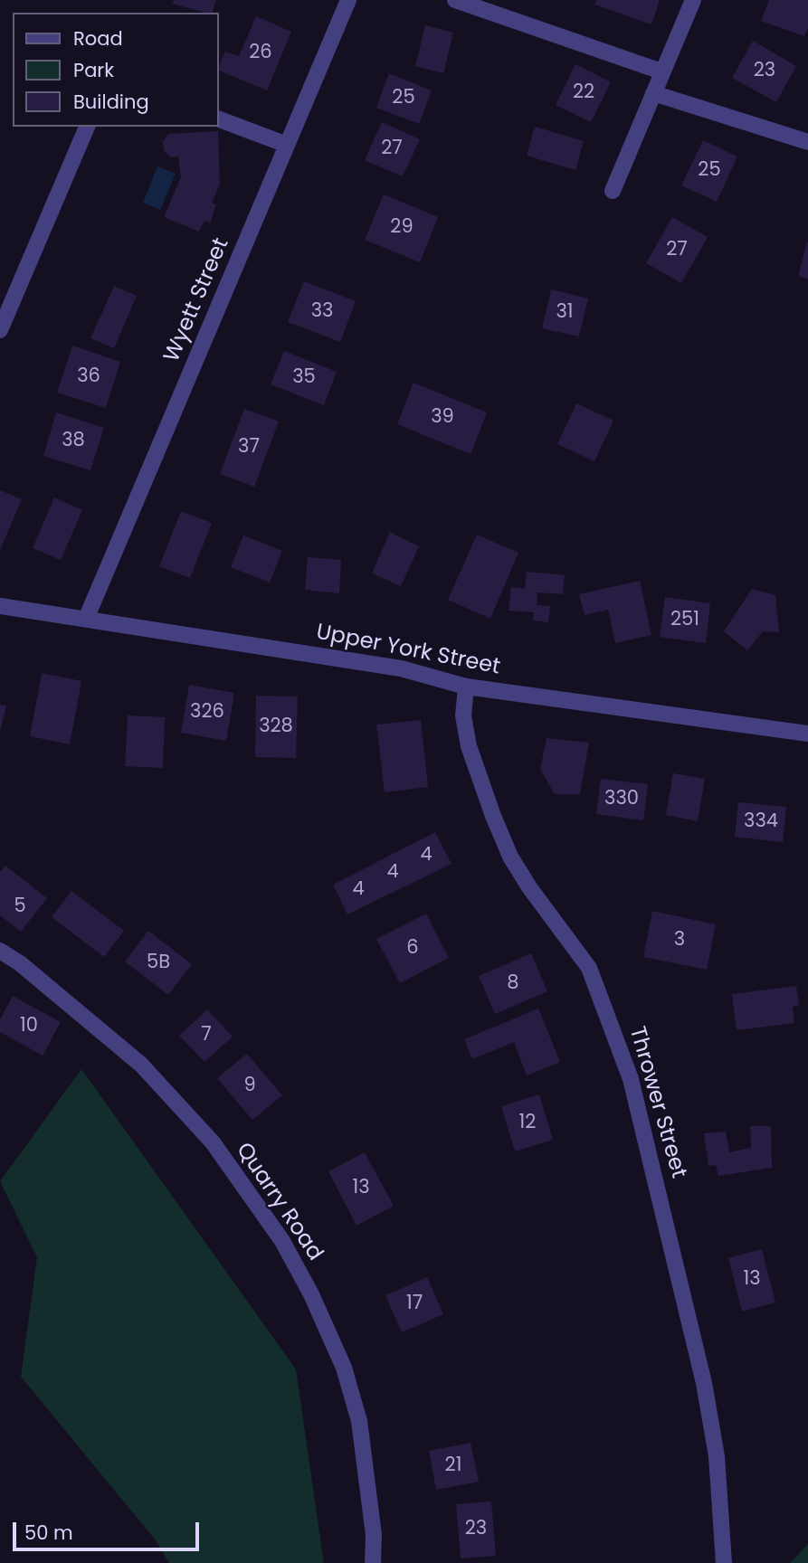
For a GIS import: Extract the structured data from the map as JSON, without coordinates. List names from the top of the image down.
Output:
{
  "streets": {
    "street": [
      "Wyett Street",
      "Upper York Street",
      "Thrower Street",
      "Quarry Road"
    ]
  },
  "crossings": [
    ["Wyett Street", "Upper York Street"],
    ["Upper York Street", "Thrower Street"]
  ],
  "house_numbers": [
    "26",
    "23",
    "22",
    "25",
    "27",
    "25",
    "29",
    "27",
    "33",
    "31",
    "36",
    "35",
    "39",
    "38",
    "37",
    "251",
    "326",
    "328",
    "330",
    "334",
    "4",
    "4",
    "4",
    "5",
    "3",
    "6",
    "5B",
    "8",
    "10",
    "7",
    "9",
    "12",
    "13",
    "13",
    "17",
    "21",
    "23"
  ],
  "legend": ["Road", "Park", "Building"],
  "scale_bar": "50 m"
}
